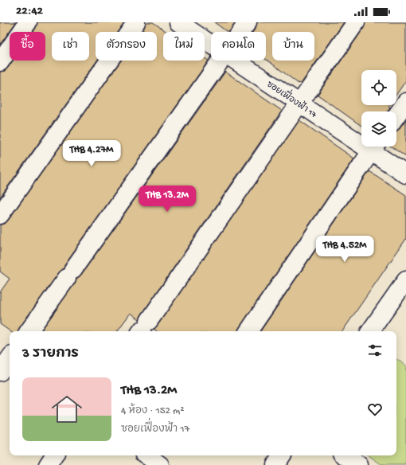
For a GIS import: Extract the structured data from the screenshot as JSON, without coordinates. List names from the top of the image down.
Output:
{
  "streets": {
    "street": ["ซอยเฟื่องฟ้า 17"]
  },
  "page": {
    "status": "22:42",
    "chip": [
      "ซื้อ",
      "เช่า",
      "ตัวกรอง",
      "ใหม่",
      "คอนโด",
      "บ้าน"
    ],
    "price": ["THB 4.27M", "THB 13.2M", "THB 4.52M"],
    "heading": "3 รายการ",
    "list": [
      {
        "name": "THB 13.2M",
        "note": "4 ห้อง · 152 m² · ซอยเฟื่องฟ้า 17"
      }
    ]
  }
}
